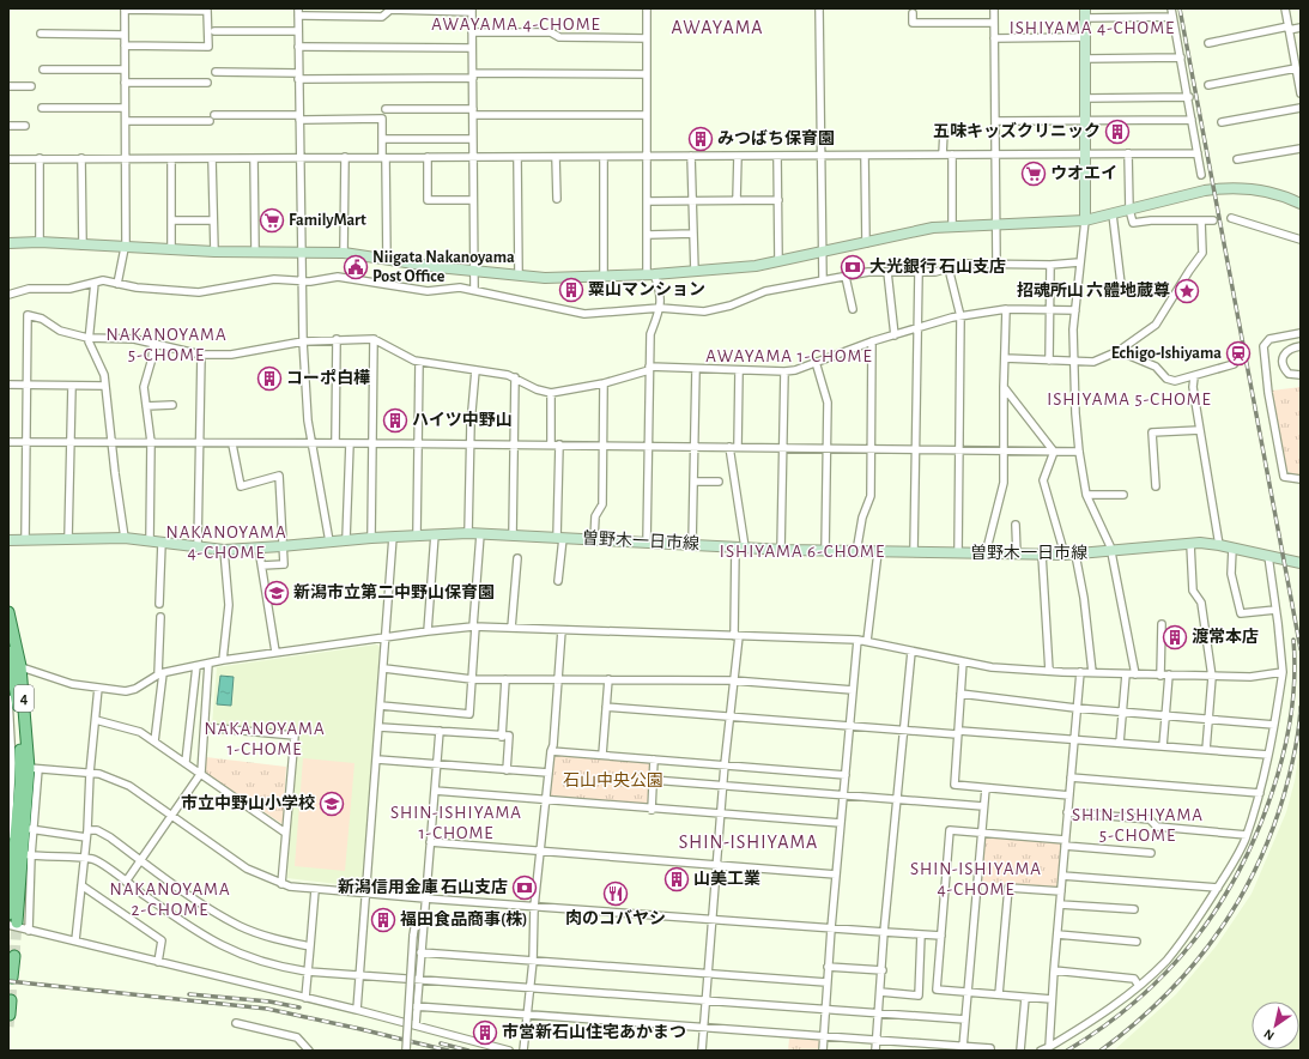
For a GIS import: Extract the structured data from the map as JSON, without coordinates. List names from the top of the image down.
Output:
{
  "streets": {
    "main road": ["4"],
    "street": ["曽野木一日市線"]
  },
  "districts": [
    "AWAYAMA 4-CHOME",
    "AWAYAMA",
    "ISHIYAMA 4-CHOME",
    "NAKANOYAMA 5-CHOME",
    "AWAYAMA 1-CHOME",
    "ISHIYAMA 5-CHOME",
    "NAKANOYAMA 4-CHOME",
    "ISHIYAMA 6-CHOME",
    "NAKANOYAMA 1-CHOME",
    "SHIN-ISHIYAMA 1-CHOME",
    "SHIN-ISHIYAMA 5-CHOME",
    "SHIN-ISHIYAMA",
    "SHIN-ISHIYAMA 4-CHOME",
    "NAKANOYAMA 2-CHOME"
  ],
  "parks": ["石山中央公園"],
  "places": {
    "building": [
      "五味キッズクリニック",
      "みつばち保育園",
      "粟山マンション",
      "コーポ白樺",
      "ハイツ中野山",
      "渡常本店",
      "山美工業",
      "福田食品商事(株)",
      "市営新石山住宅あかまつ"
    ],
    "supermarket": ["ウオエイ", "FamilyMart"],
    "public building": ["Niigata Nakanoyama Post Office"],
    "bank": ["大光銀行 石山支店", "新潟信用金庫 石山支店"],
    "place": ["招魂所山 六體地蔵尊"],
    "station": ["Echigo-Ishiyama"],
    "school or university": ["新潟市立第二中野山保育園", "市立中野山小学校"],
    "restaurant": ["肉のコバヤシ"]
  },
  "north": "bottom left"
}
